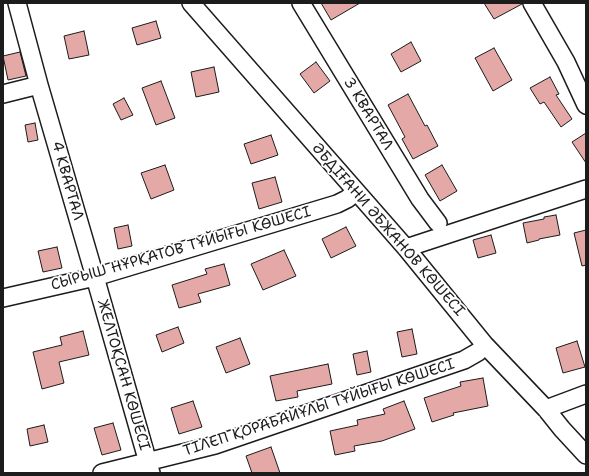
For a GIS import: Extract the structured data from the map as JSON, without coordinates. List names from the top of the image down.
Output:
{
  "streets": {
    "street": [
      "3 КВАРТАЛ",
      "4 КВАРТАЛ",
      "ӘБДІҒАНИ ӘБЖАНОВ КӨШЕСІ",
      "СЫРЫШ НҰРҚАТОВ ТҰЙЫҒЫ КӨШЕСІ",
      "ЖЕЛТОҚСАН КӨШЕСІ",
      "ТІЛЕП ҚОРАБАЙҰЛЫ ТҰЙЫҒЫ КӨШЕСІ"
    ]
  },
  "crossings": [
    ["3 КВАРТАЛ", "ӘБДІҒАНИ ӘБЖАНОВ КӨШЕСІ"],
    ["4 КВАРТАЛ", "СЫРЫШ НҰРҚАТОВ ТҰЙЫҒЫ КӨШЕСІ"],
    ["4 КВАРТАЛ", "ЖЕЛТОҚСАН КӨШЕСІ"],
    ["ӘБДІҒАНИ ӘБЖАНОВ КӨШЕСІ", "СЫРЫШ НҰРҚАТОВ ТҰЙЫҒЫ КӨШЕСІ"],
    ["ӘБДІҒАНИ ӘБЖАНОВ КӨШЕСІ", "ТІЛЕП ҚОРАБАЙҰЛЫ ТҰЙЫҒЫ КӨШЕСІ"],
    ["СЫРЫШ НҰРҚАТОВ ТҰЙЫҒЫ КӨШЕСІ", "ЖЕЛТОҚСАН КӨШЕСІ"],
    ["ЖЕЛТОҚСАН КӨШЕСІ", "ТІЛЕП ҚОРАБАЙҰЛЫ ТҰЙЫҒЫ КӨШЕСІ"]
  ]
}
